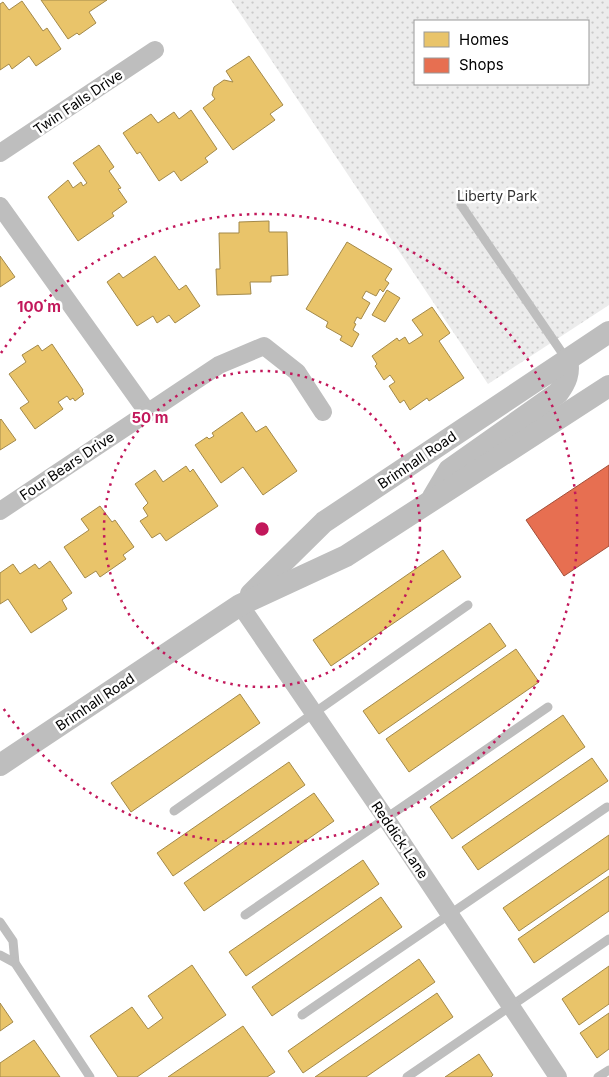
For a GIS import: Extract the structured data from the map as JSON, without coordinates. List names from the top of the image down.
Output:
{
  "streets": {
    "street": [
      "Twin Falls Drive",
      "Brimhall Road",
      "Four Bears Drive",
      "Reddick Lane"
    ]
  },
  "crossings": [
    ["Brimhall Road", "Reddick Lane"]
  ],
  "parks": ["Liberty Park"],
  "legend": ["Homes", "Shops"],
  "rings": ["100 m", "50 m"]
}
